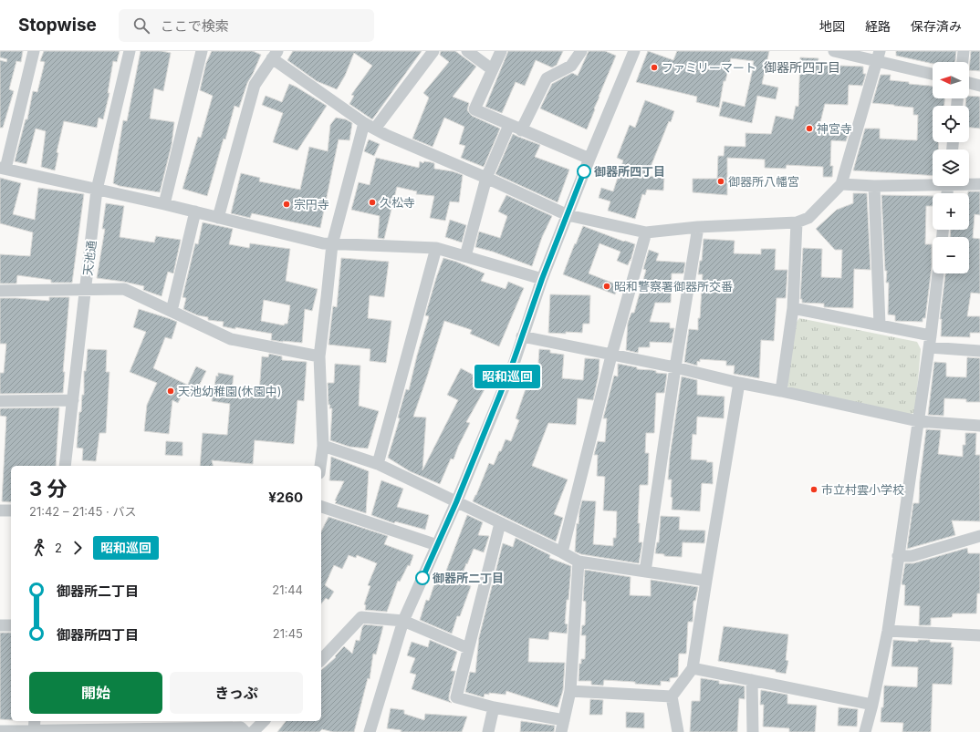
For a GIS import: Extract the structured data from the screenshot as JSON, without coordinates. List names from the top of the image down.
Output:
{
  "streets": {
    "street": ["天池通"]
  },
  "districts": ["御器所四丁目"],
  "places": [
    "ファミリーマート",
    "神宮寺",
    "御器所四丁目",
    "御器所八幡宮",
    "久松寺",
    "宗円寺",
    "昭和警察署御器所交番",
    "天池幼稚園(休園中)",
    "市立村雲小学校",
    "御器所二丁目"
  ],
  "lines": ["bus line 昭和巡回"],
  "north": "left",
  "page": {
    "header": "Stopwise",
    "search": "ここで検索",
    "nav": ["地図", "経路", "保存済み"],
    "on_map": "昭和巡回",
    "map_buttons": ["+", "−"],
    "heading": ["3 分", "21:42 – 21:45 · バス", "¥260"],
    "legs": ["2", "昭和巡回"],
    "list": [
      {
        "name": "御器所二丁目",
        "value": "21:44"
      },
      {
        "name": "御器所四丁目",
        "value": "21:45"
      }
    ],
    "buttons": ["開始", "きっぷ"]
  }
}
